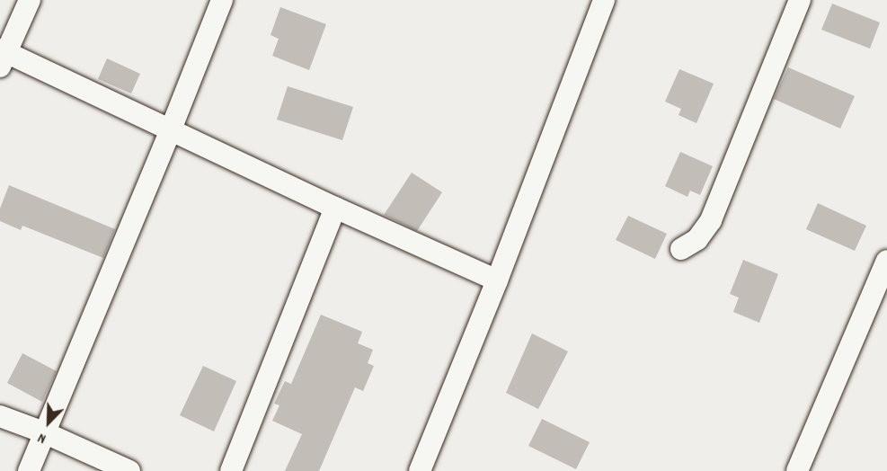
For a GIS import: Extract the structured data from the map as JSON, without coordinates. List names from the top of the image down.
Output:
{
  "north": "bottom left"
}
